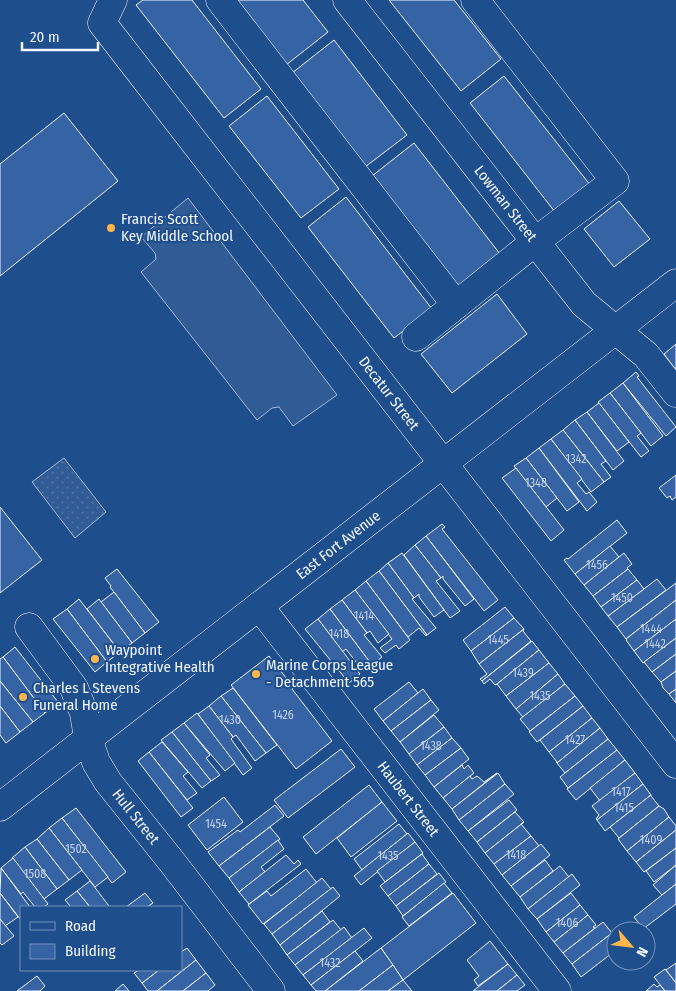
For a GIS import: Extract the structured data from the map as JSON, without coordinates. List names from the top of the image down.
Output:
{
  "streets": {
    "street": [
      "Lowman Street",
      "Decatur Street",
      "East Fort Avenue",
      "Haubert Street",
      "Hull Street"
    ]
  },
  "crossings": [
    ["Lowman Street", "East Fort Avenue"],
    ["Decatur Street", "East Fort Avenue"],
    ["East Fort Avenue", "Haubert Street"],
    ["East Fort Avenue", "Hull Street"]
  ],
  "places": [
    "Francis Scott Key Middle School",
    "Waypoint Integrative Health",
    "Marine Corps League - Detachment 565",
    "Charles L Stevens Funeral Home"
  ],
  "house_numbers": [
    "1342",
    "1348",
    "1456",
    "1450",
    "1414",
    "1444",
    "1418",
    "1445",
    "1442",
    "1439",
    "1435",
    "1426",
    "1430",
    "1427",
    "1438",
    "1417",
    "1415",
    "1454",
    "1409",
    "1502",
    "1418",
    "1435",
    "1508",
    "1406",
    "1432"
  ],
  "legend": ["Road", "Building"],
  "scale_bar": "20 m",
  "north": "bottom right"
}
